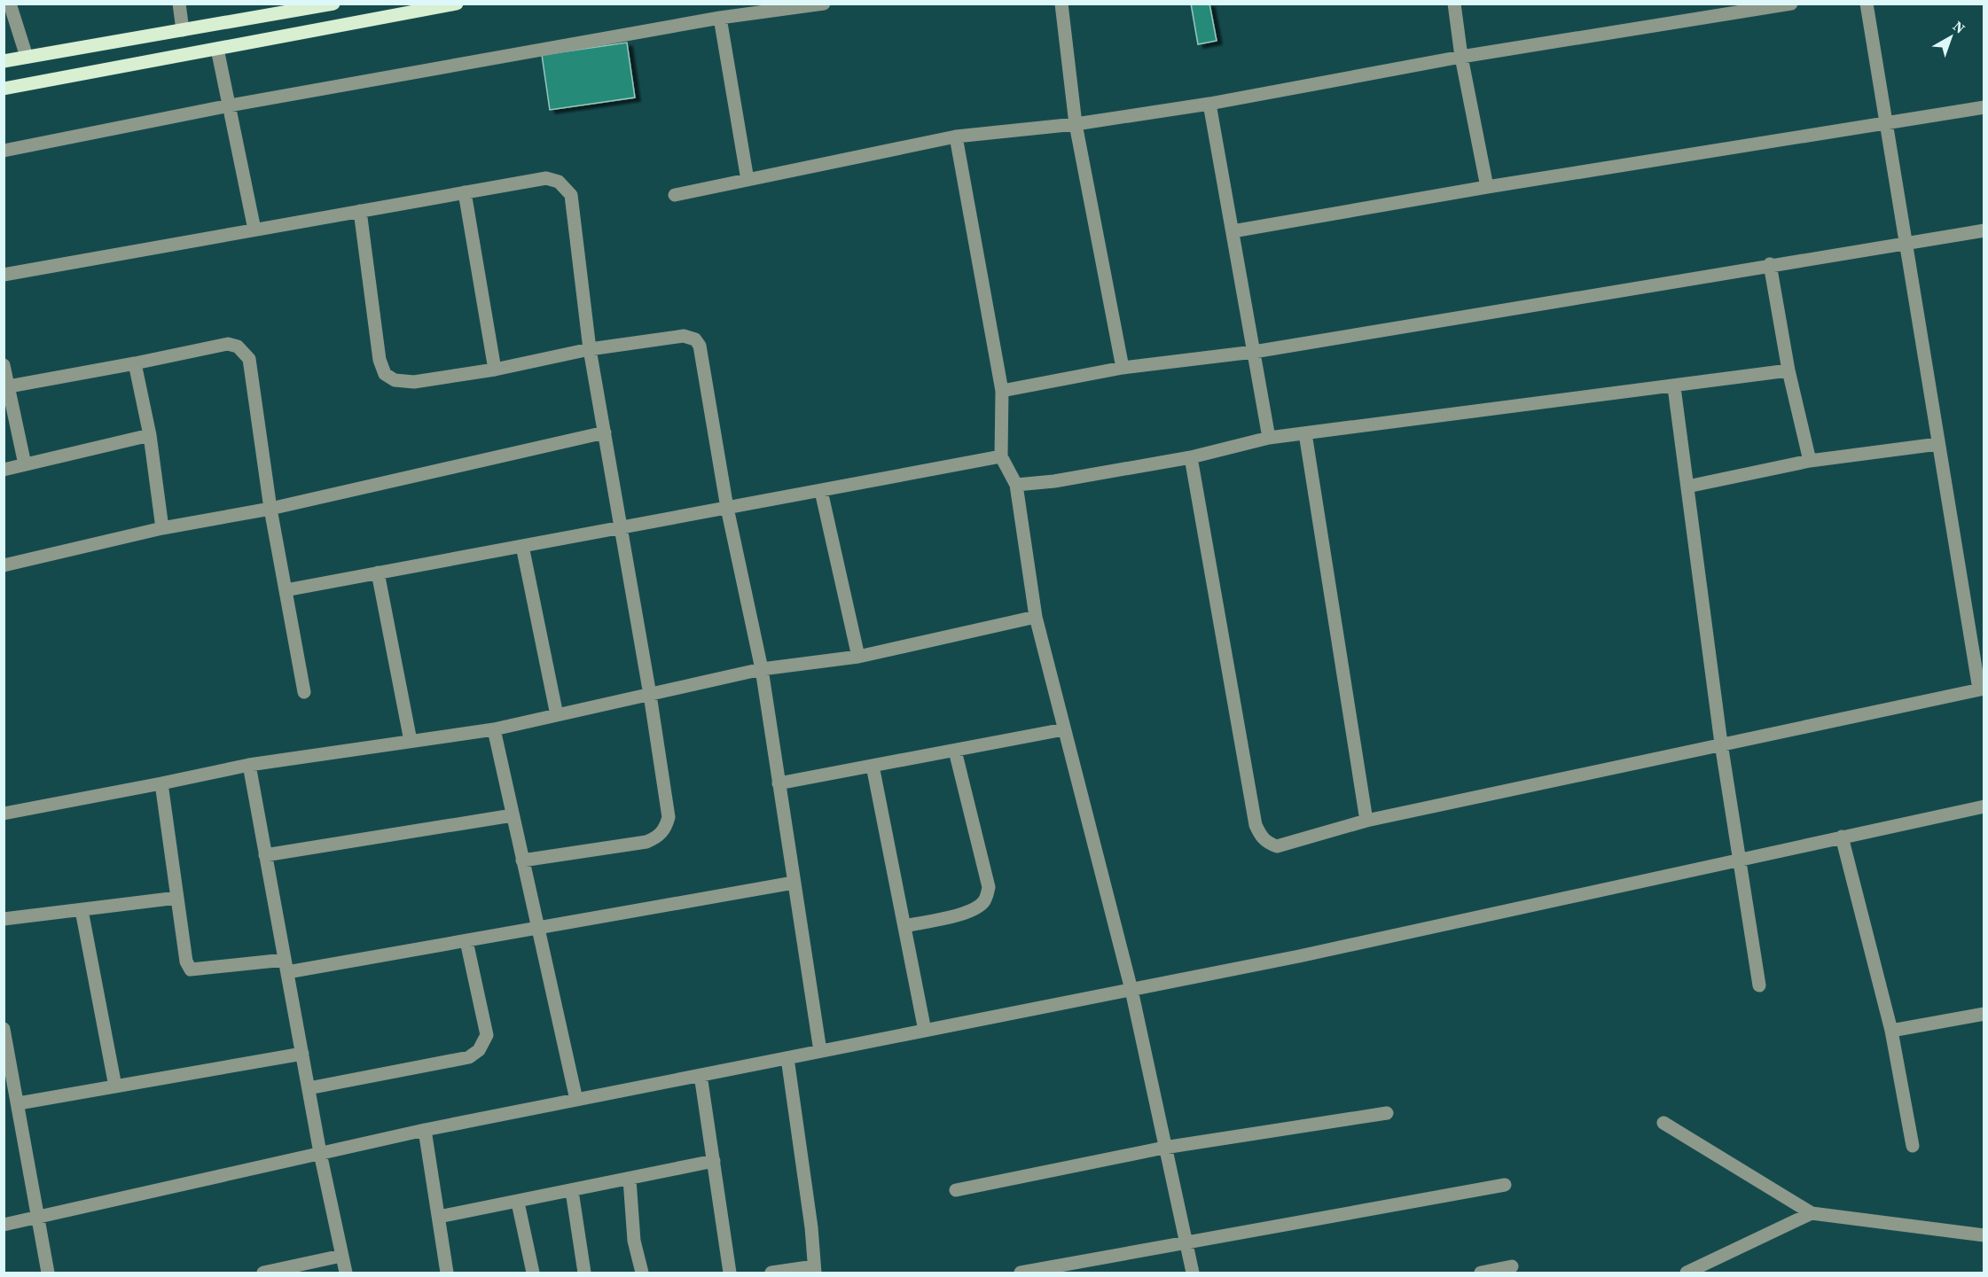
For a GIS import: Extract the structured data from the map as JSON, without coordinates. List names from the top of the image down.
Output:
{
  "north": "top right"
}
